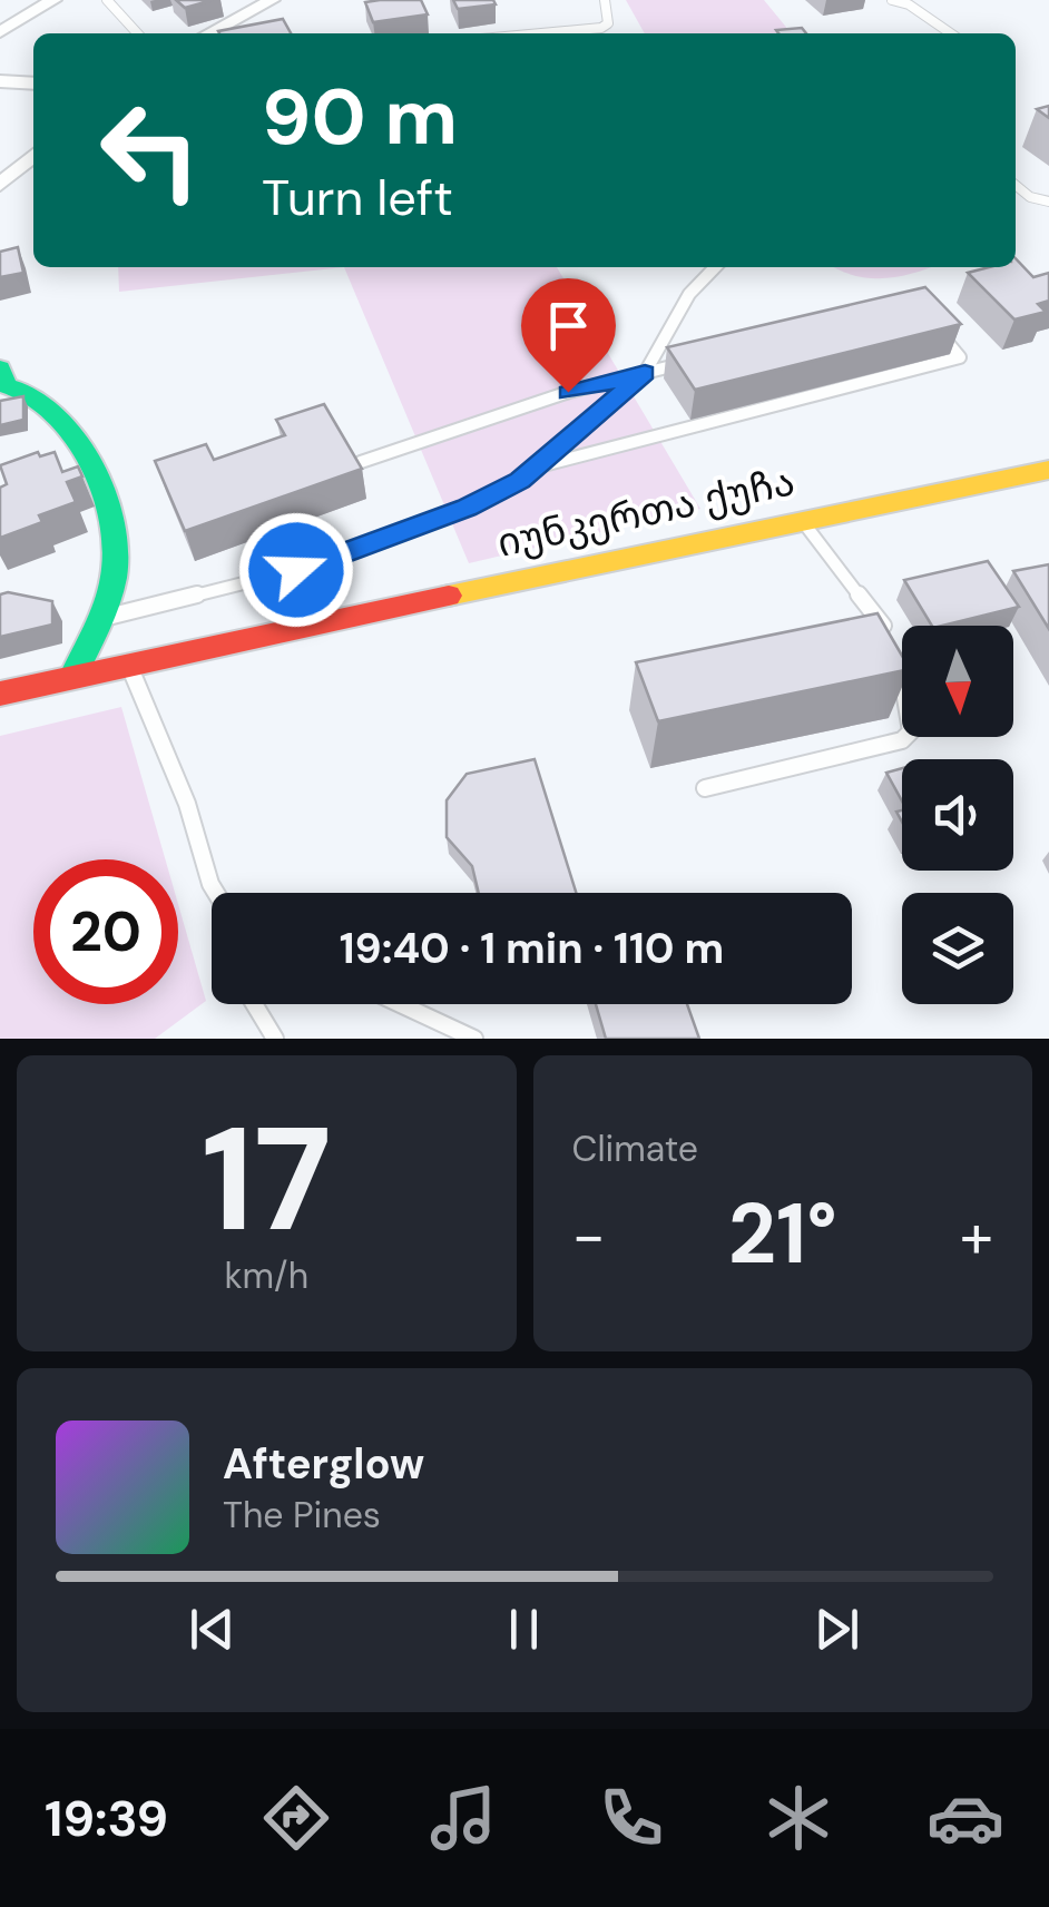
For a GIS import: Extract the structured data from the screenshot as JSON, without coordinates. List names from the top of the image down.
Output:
{
  "streets": {
    "main road": ["იუნკერთა ქუჩა"]
  },
  "north": "bottom",
  "page": {
    "turn": ["90 m", "Turn left"],
    "limit": "20",
    "trip": "19:40 · 1 min · 110 m",
    "tile": [
      ["17", "km/h"],
      "Climate"
    ],
    "heat": ["−", "21°", "+"],
    "song": ["Afterglow", "The Pines"],
    "tabs": "19:39"
  }
}
